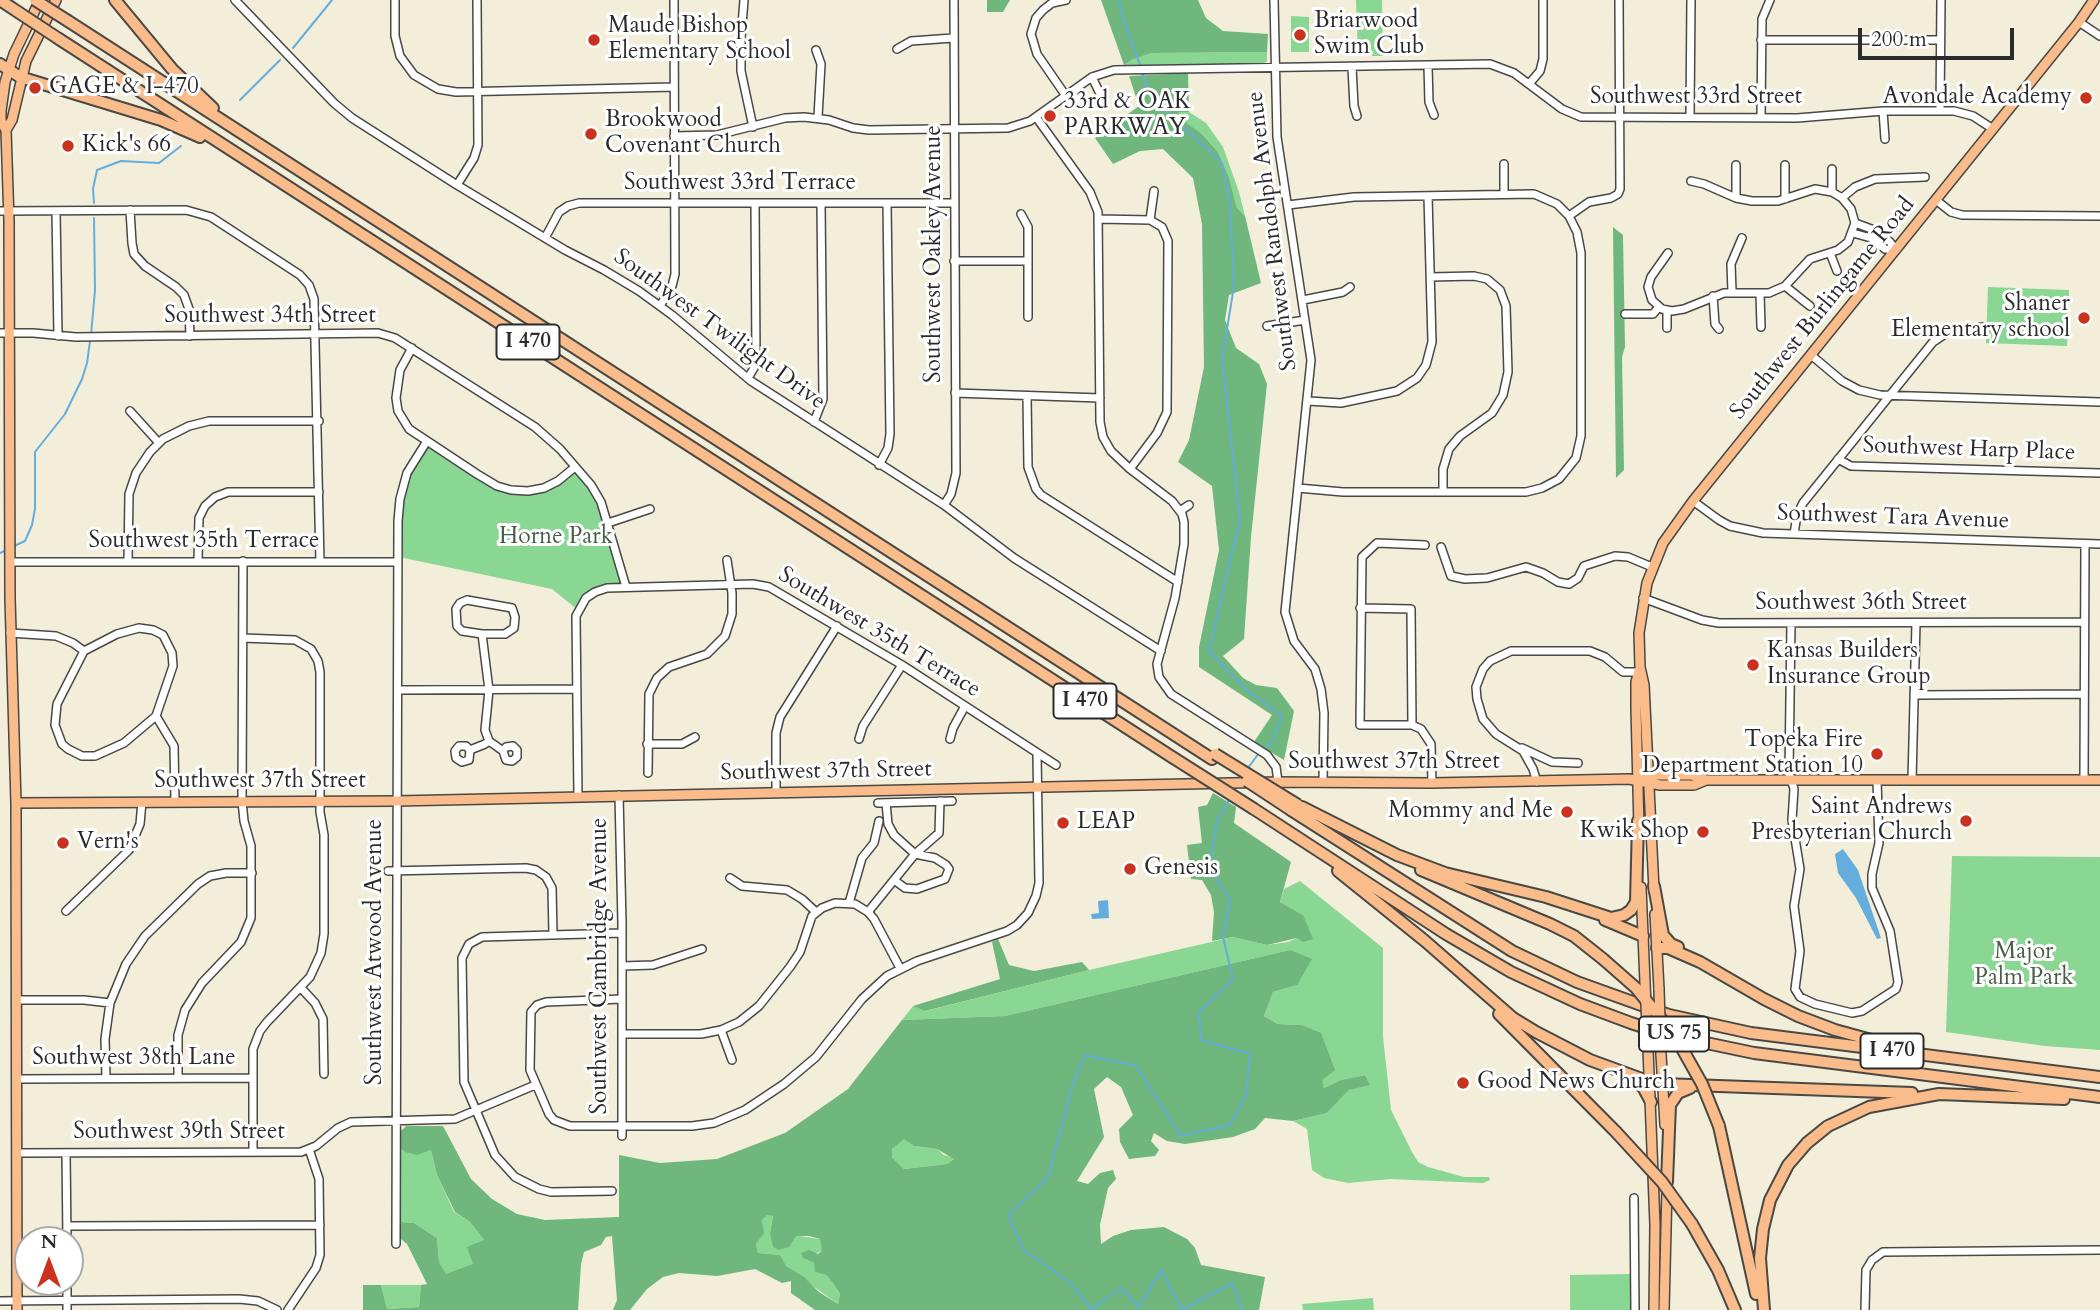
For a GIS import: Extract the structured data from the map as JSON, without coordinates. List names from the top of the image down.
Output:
{
  "streets": {
    "highway": ["I 470", "US 75"],
    "main road": ["Southwest Burlingame Road", "Southwest 37th Street"],
    "street": [
      "Southwest 33rd Street",
      "Southwest 33rd Terrace",
      "Southwest Randolph Avenue",
      "Southwest Oakley Avenue",
      "Southwest 34th Street",
      "Southwest Twilight Drive",
      "Southwest Harp Place",
      "Southwest Tara Avenue",
      "Southwest 35th Terrace",
      "Southwest 36th Street",
      "Southwest Atwood Avenue",
      "Southwest Cambridge Avenue",
      "Southwest 38th Lane",
      "Southwest 39th Street"
    ]
  },
  "crossings": [
    ["Southwest 33rd Street", "Southwest Randolph Avenue"],
    ["Southwest 33rd Street", "Southwest Oakley Avenue"],
    ["Southwest 33rd Street", "Southwest Burlingame Road"],
    ["Southwest 33rd Terrace", "Southwest Oakley Avenue"],
    ["Southwest 33rd Terrace", "Southwest Twilight Drive"],
    ["Southwest Randolph Avenue", "Southwest 37th Street"],
    ["Southwest Oakley Avenue", "Southwest Twilight Drive"],
    ["Southwest Burlingame Road", "Southwest Tara Avenue"],
    ["Southwest Burlingame Road", "Southwest 36th Street"],
    ["Southwest Burlingame Road", "Southwest 37th Street"],
    ["Southwest 34th Street", "Southwest 35th Terrace"],
    ["I 470", "US 75"],
    ["Southwest 35th Terrace", "Southwest Atwood Avenue"],
    ["Southwest 35th Terrace", "Southwest Cambridge Avenue"],
    ["Southwest 37th Street", "Southwest Atwood Avenue"],
    ["Southwest 37th Street", "Southwest Cambridge Avenue"],
    ["Southwest Atwood Avenue", "Southwest 39th Street"]
  ],
  "parks": ["Horne Park", "Major Palm Park"],
  "places": [
    "Briarwood Swim Club",
    "Maude Bishop Elementary School",
    "GAGE & I-470",
    "Avondale Academy",
    "33rd & OAK PARKWAY",
    "Brookwood Covenant Church",
    "Kick's 66",
    "Shaner Elementary school",
    "Kansas Builders Insurance Group",
    "Topeka Fire Department Station 10",
    "Mommy and Me",
    "Saint Andrews Presbyterian Church",
    "LEAP",
    "Kwik Shop",
    "Vern's",
    "Genesis",
    "Good News Church"
  ],
  "scale_bar": "200 m",
  "north": "top"
}
